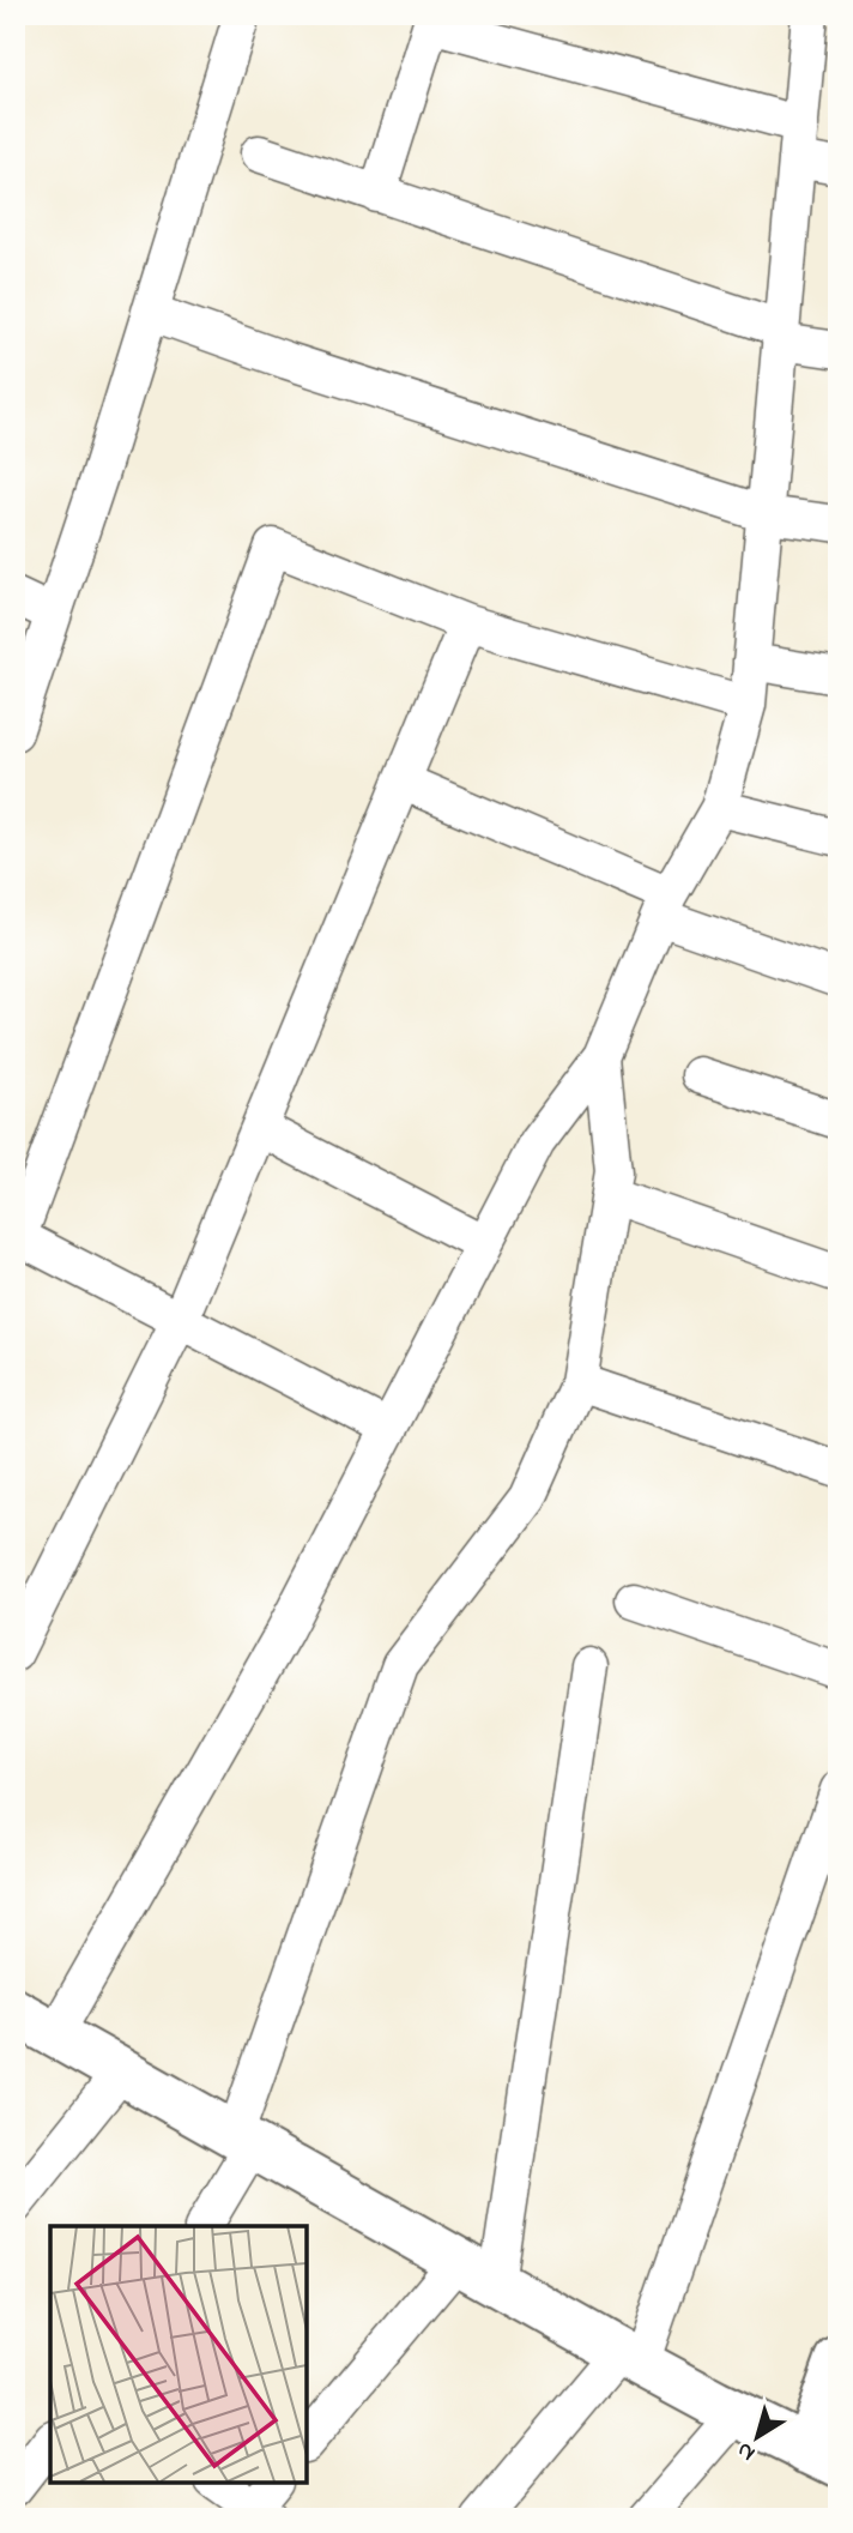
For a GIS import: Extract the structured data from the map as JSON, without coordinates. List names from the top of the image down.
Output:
{
  "north": "bottom left"
}
